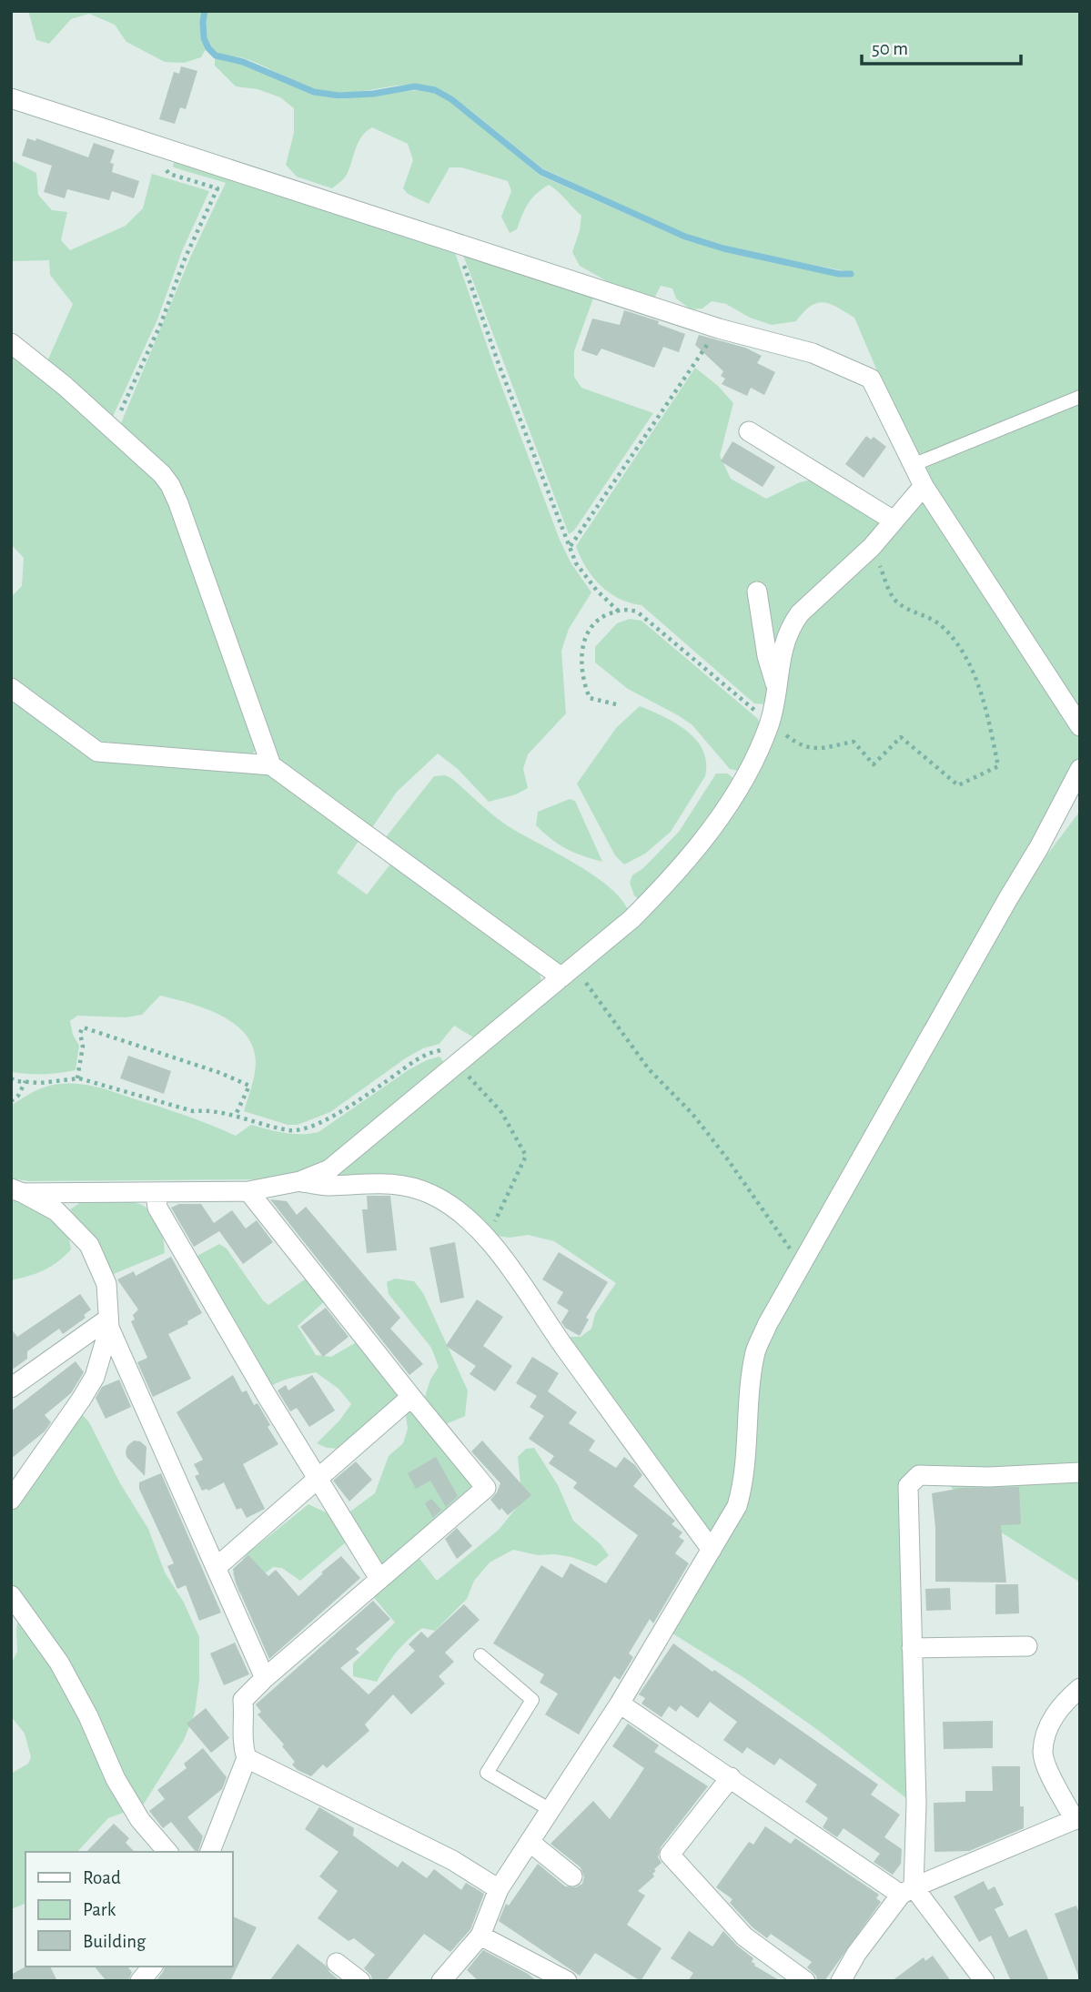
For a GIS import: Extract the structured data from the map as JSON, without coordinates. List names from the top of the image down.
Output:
{
  "legend": ["Road", "Park", "Building"],
  "scale_bar": "50 m"
}
